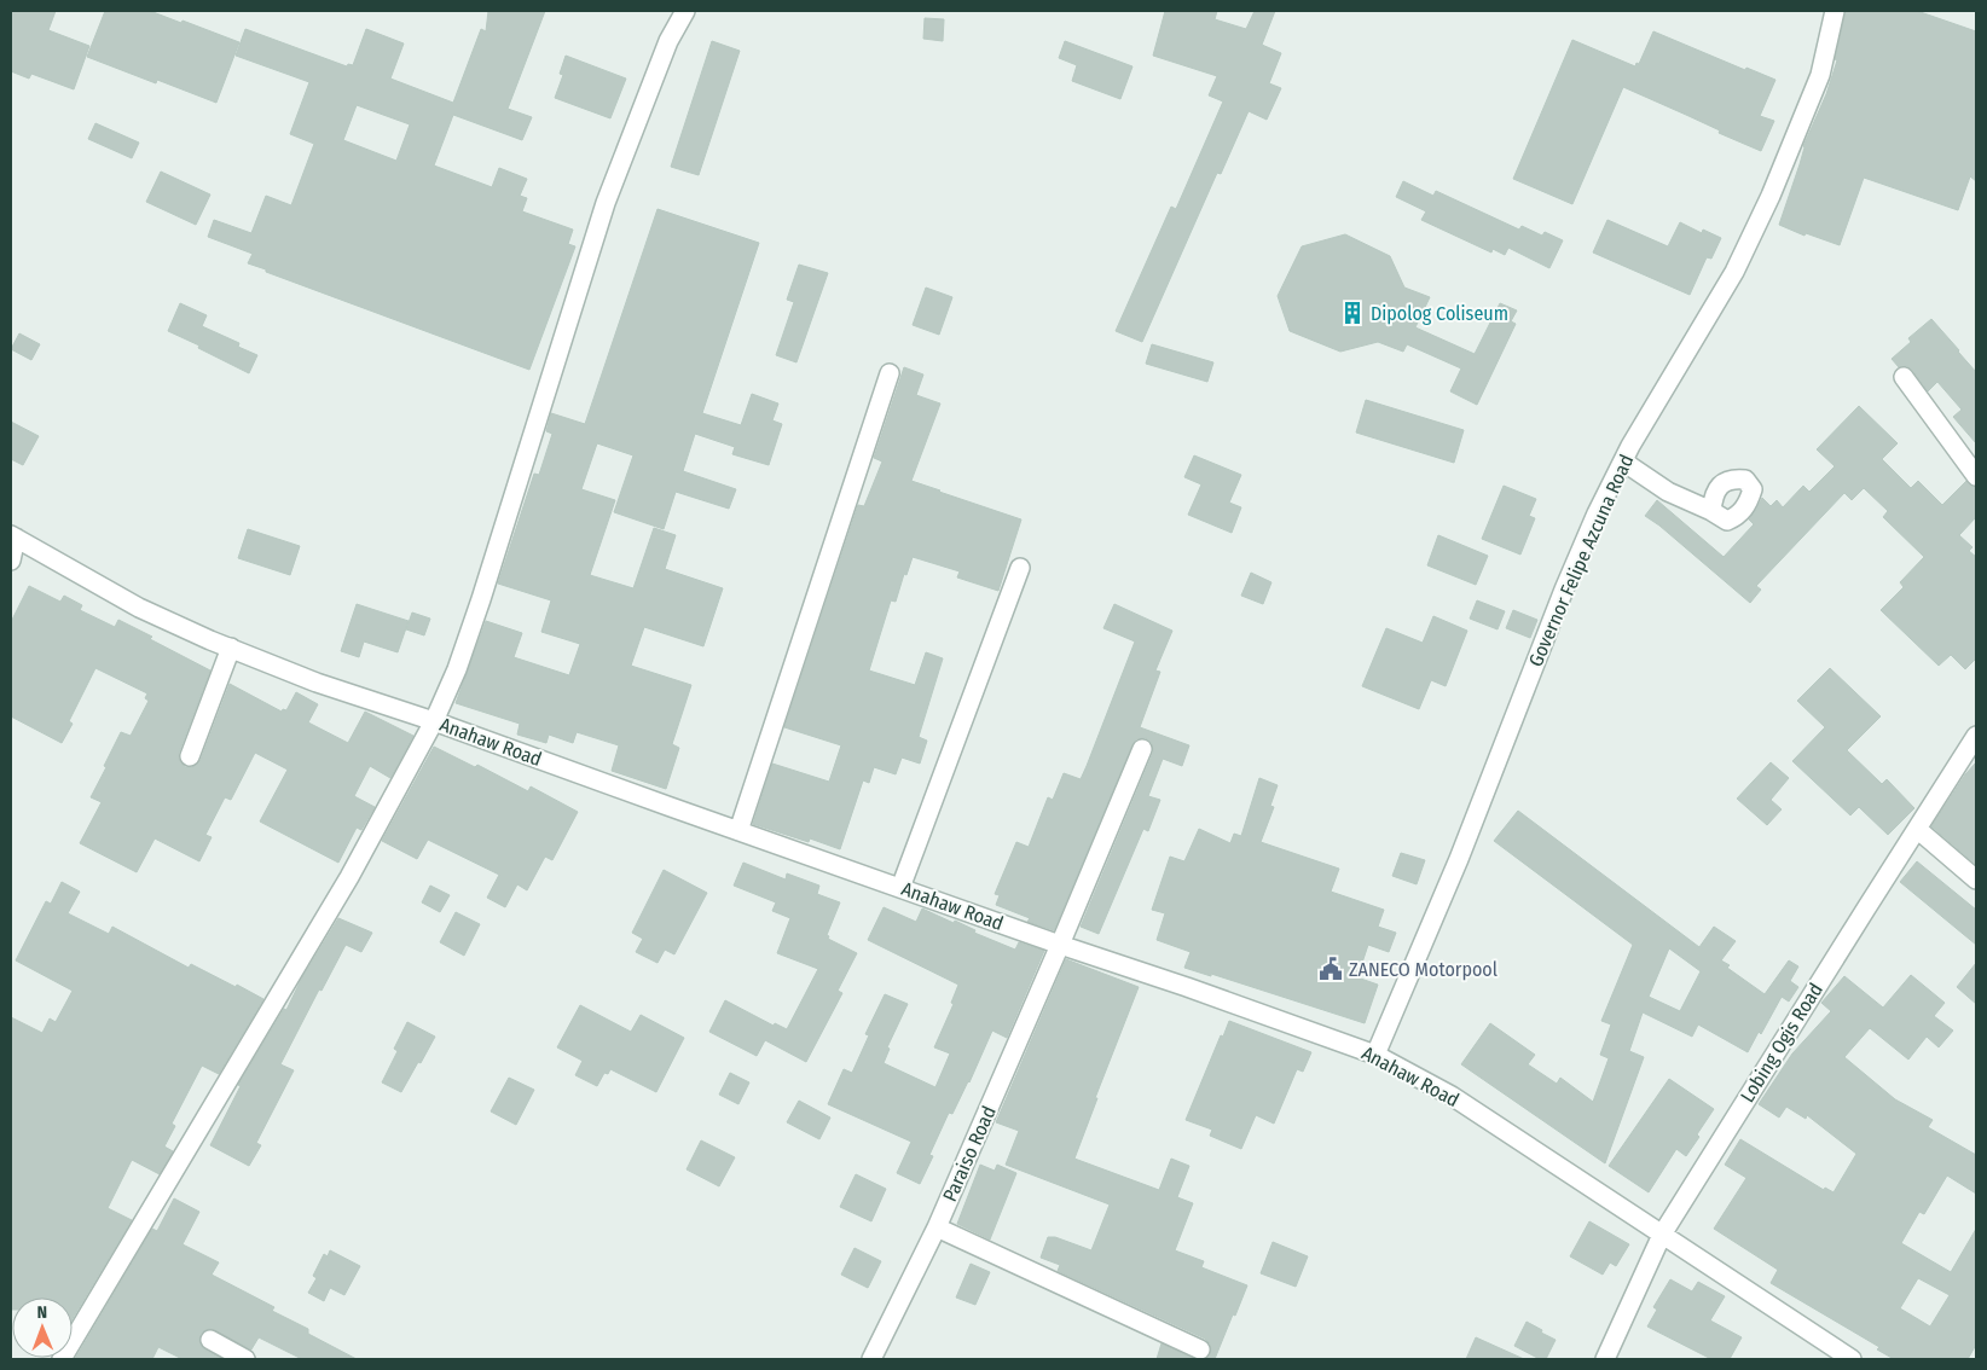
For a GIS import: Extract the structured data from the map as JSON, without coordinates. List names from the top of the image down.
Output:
{
  "streets": {
    "street": [
      "Governor Felipe Azcuna Road",
      "Anahaw Road",
      "Lobing Ogis Road",
      "Paraiso Road"
    ]
  },
  "crossings": [
    ["Governor Felipe Azcuna Road", "Anahaw Road"],
    ["Anahaw Road", "Lobing Ogis Road"],
    ["Anahaw Road", "Paraiso Road"]
  ],
  "places": {
    "building": ["Dipolog Coliseum"],
    "public building": ["ZANECO Motorpool"]
  },
  "north": "top"
}
